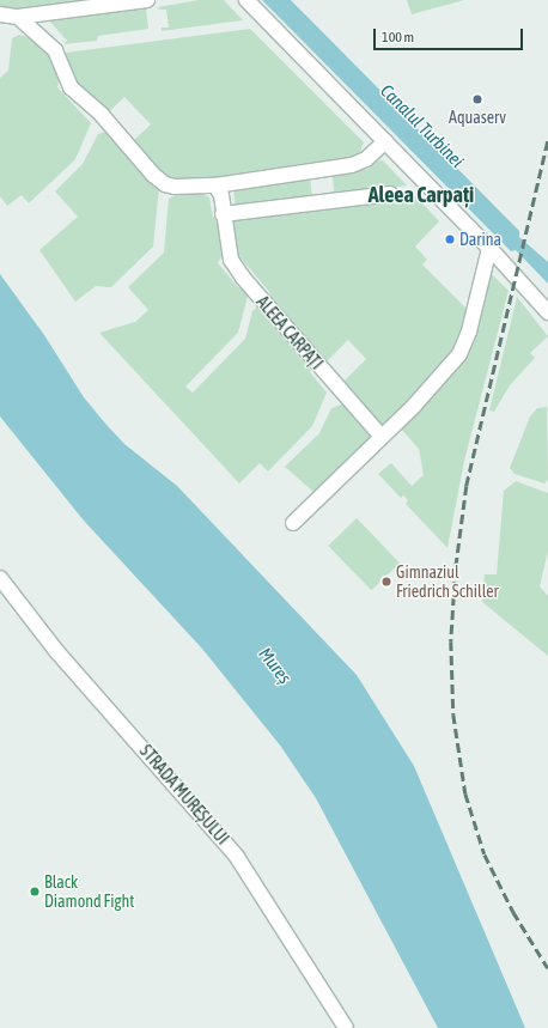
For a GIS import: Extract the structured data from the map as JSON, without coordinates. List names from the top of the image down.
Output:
{
  "streets": {
    "street": ["ALEEA CARPAȚI", "STRADA MUREȘULUI"]
  },
  "districts": ["Aleea Carpați"],
  "water": ["Canalul Turbinei", "Mureș"],
  "places": [
    "Aquaserv",
    "Darina",
    "Gimnaziul Friedrich Schiller",
    "Black Diamond Fight"
  ],
  "scale_bar": "100 m"
}
